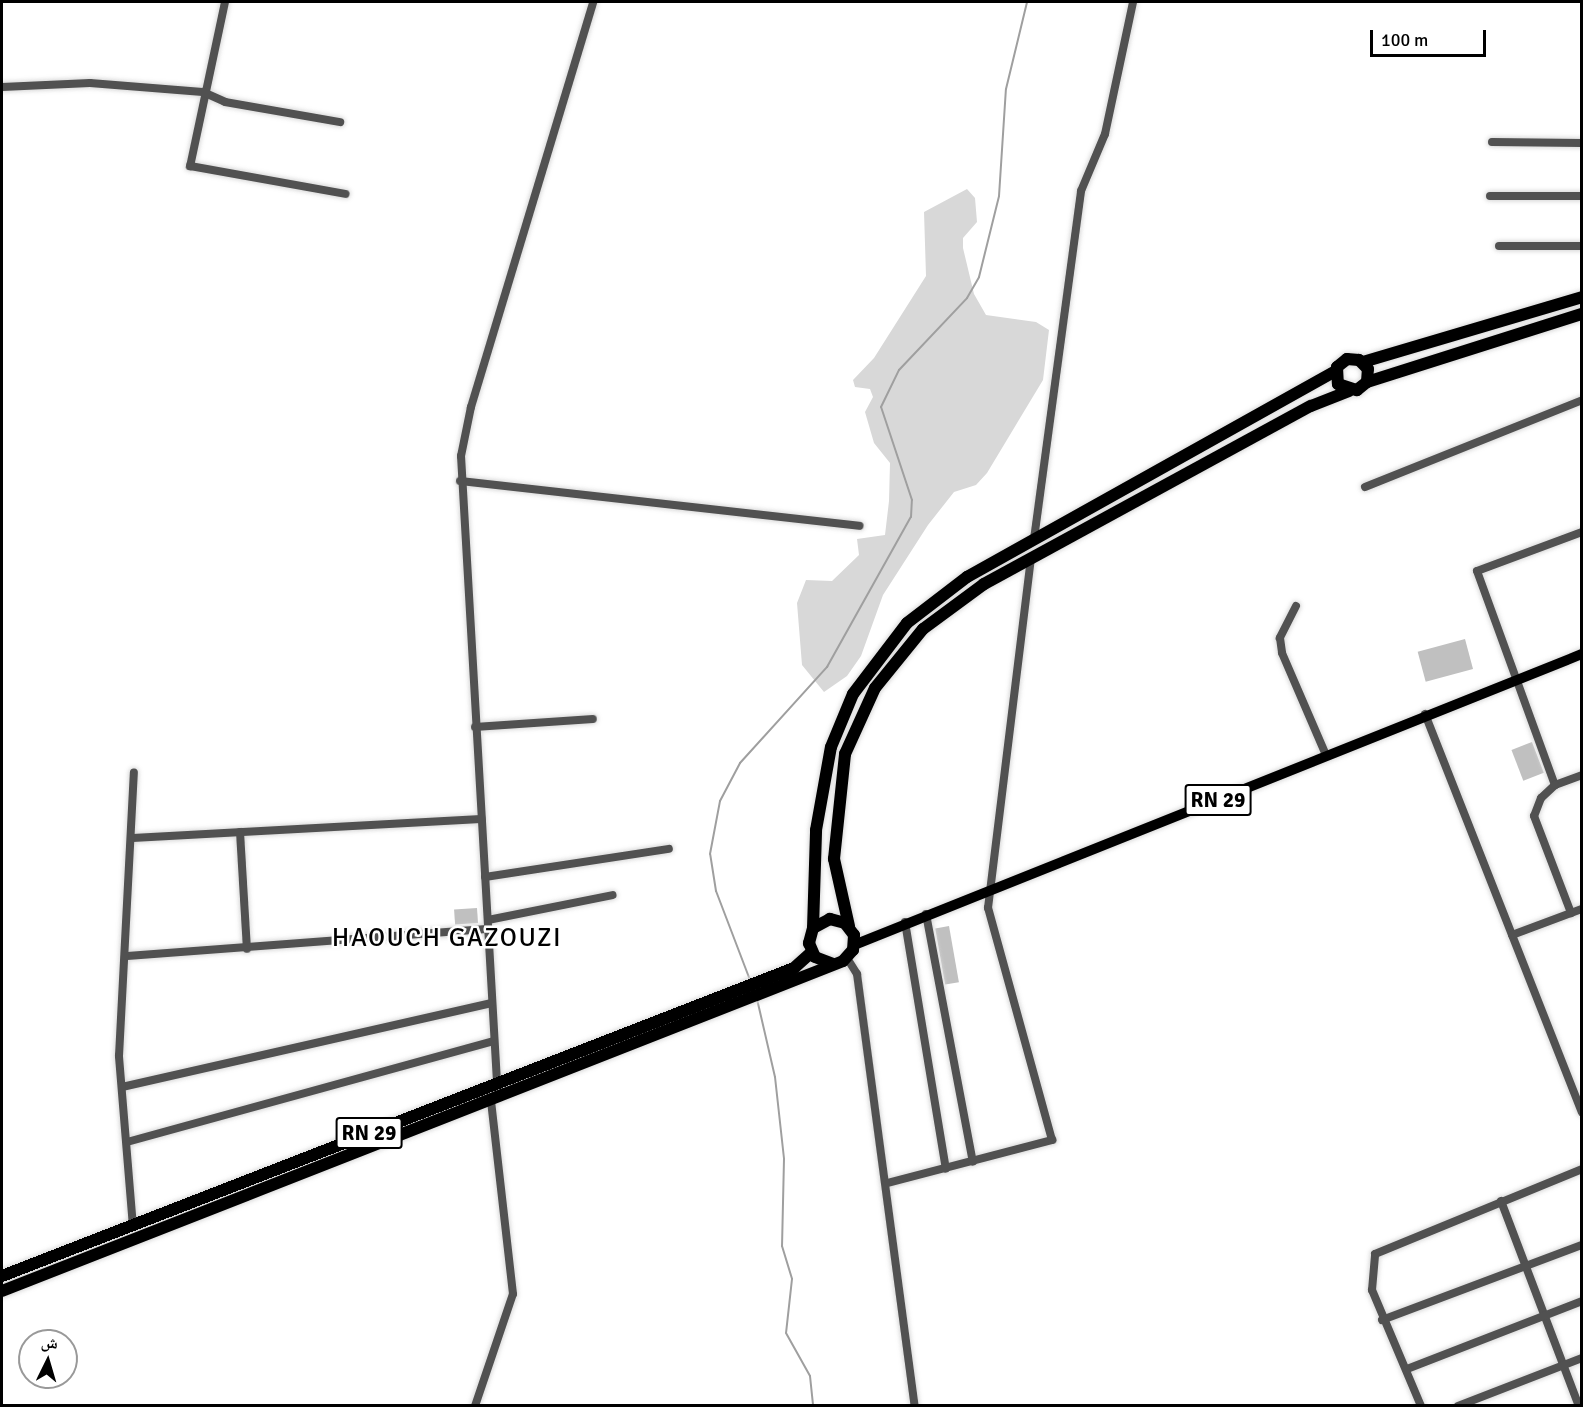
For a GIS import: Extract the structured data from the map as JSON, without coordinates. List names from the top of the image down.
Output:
{
  "streets": {
    "highway": ["RN 29"]
  },
  "districts": ["HAOUCH GAZOUZI"],
  "scale_bar": "100 m",
  "north": "top"
}
